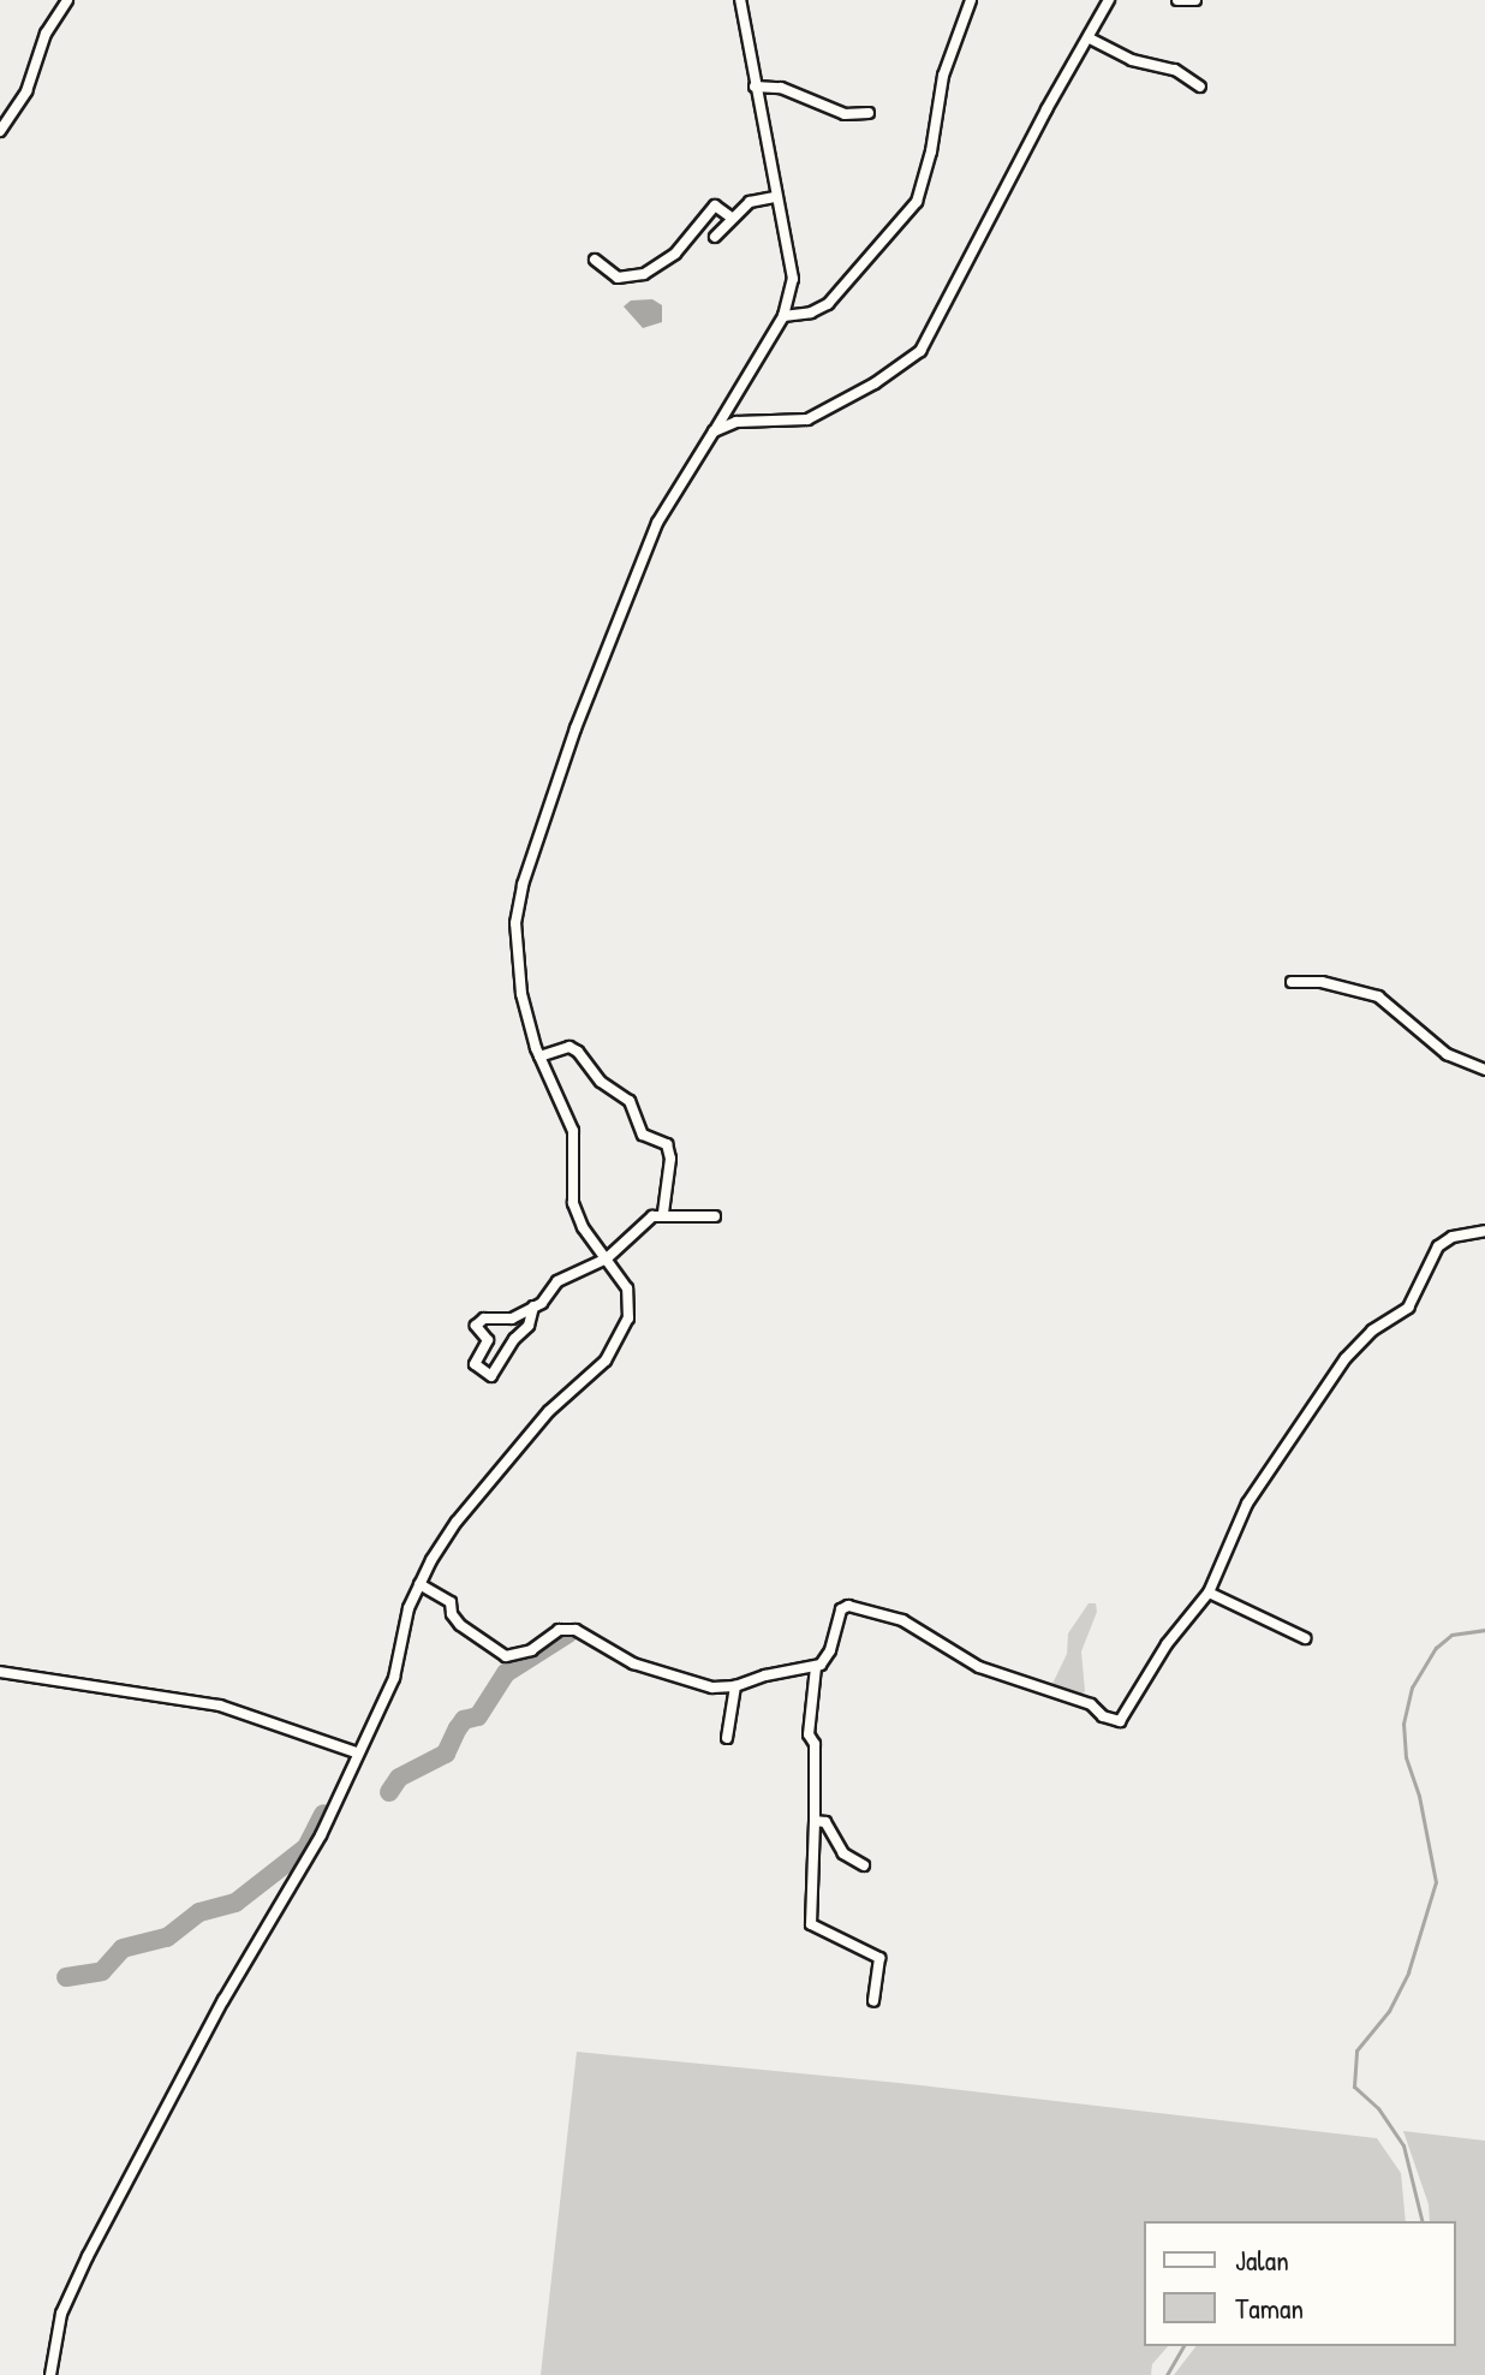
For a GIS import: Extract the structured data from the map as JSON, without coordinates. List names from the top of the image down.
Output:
{
  "legend": ["Jalan", "Taman"]
}
